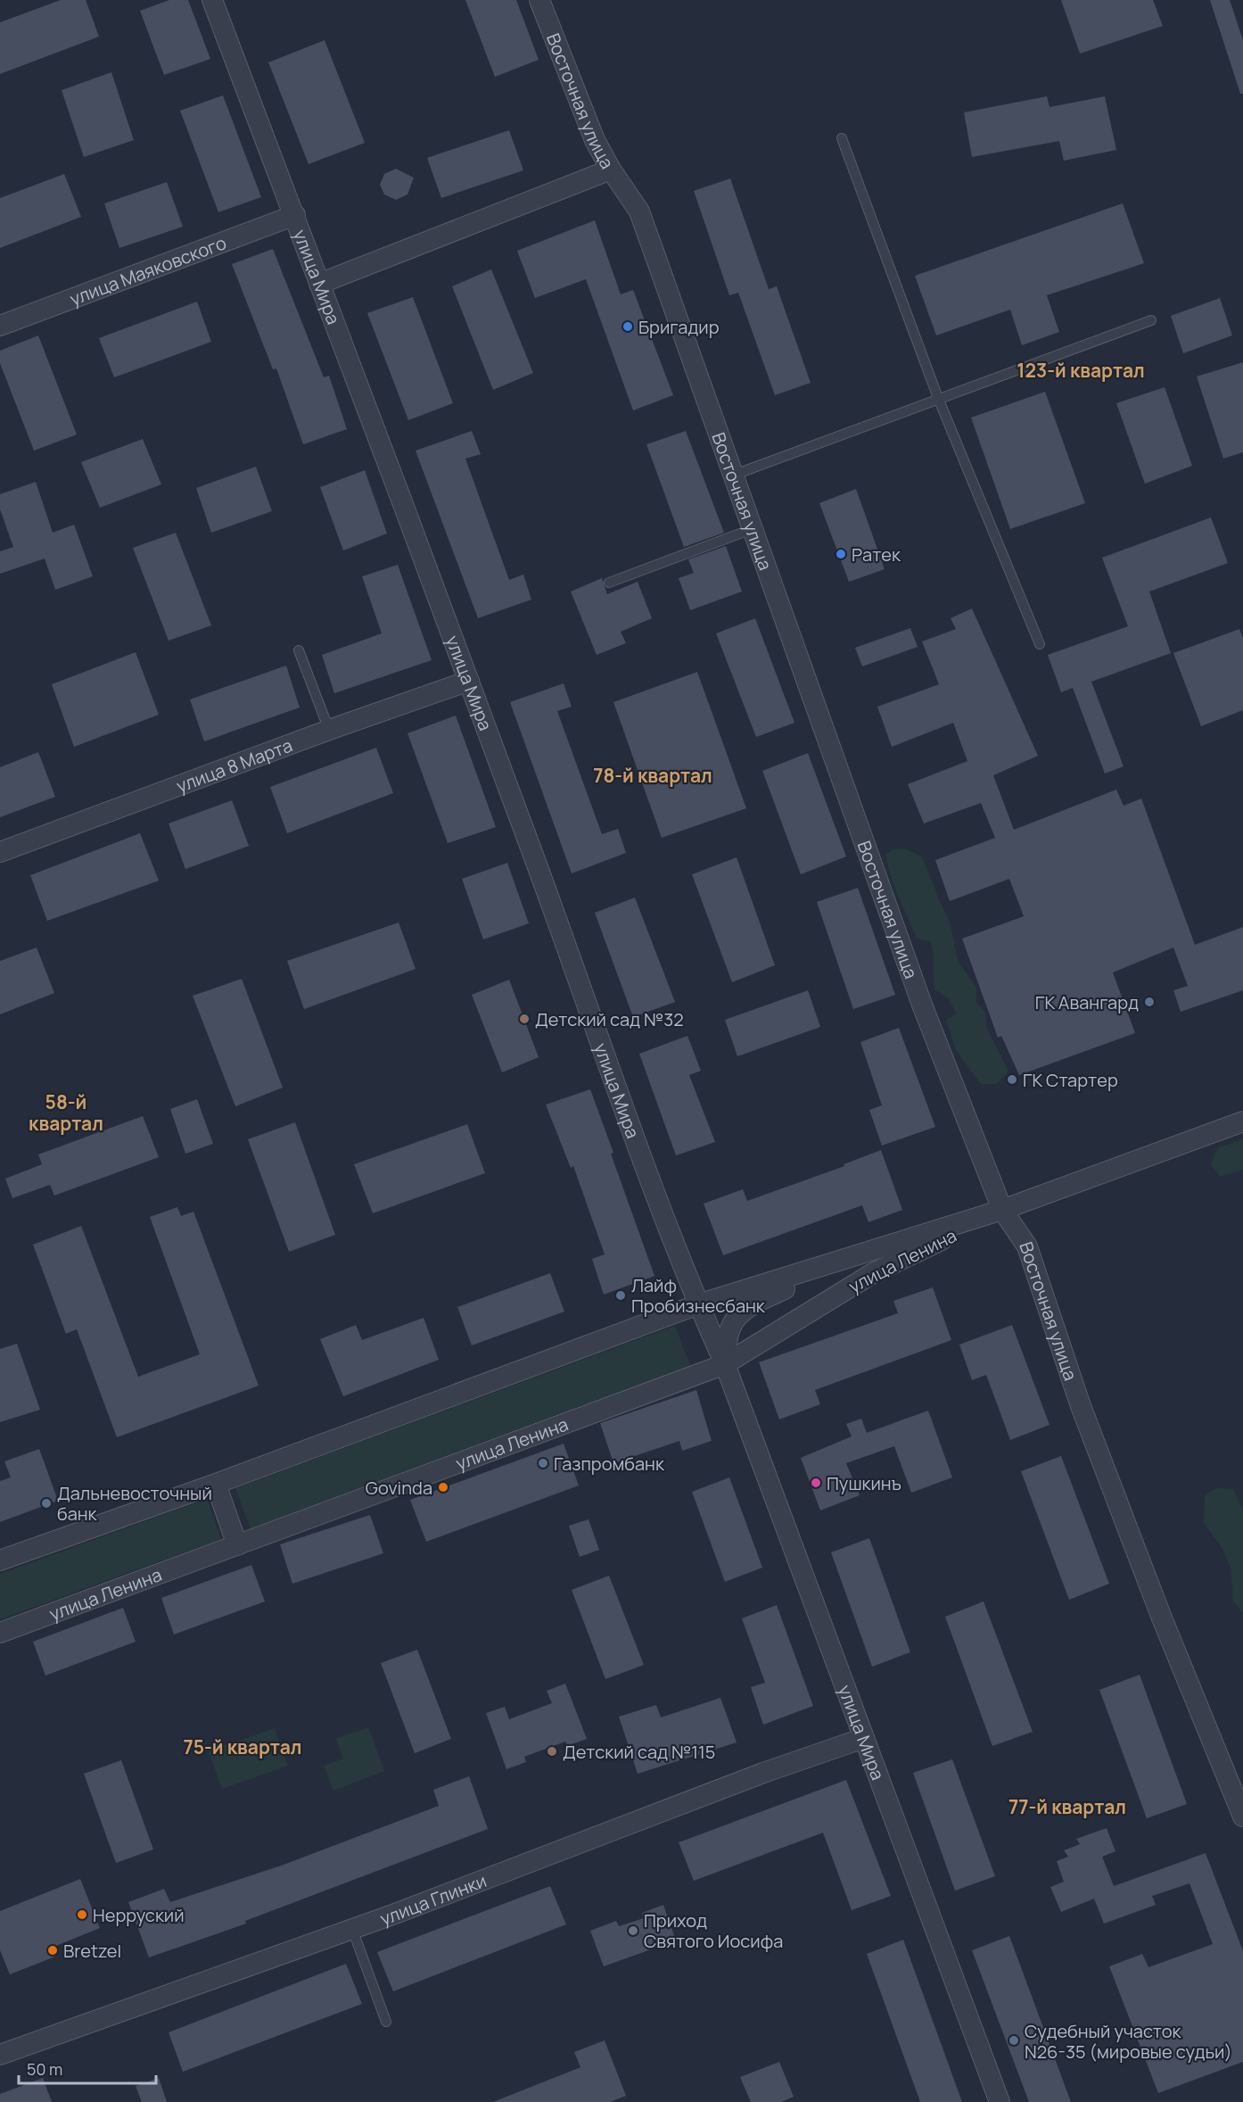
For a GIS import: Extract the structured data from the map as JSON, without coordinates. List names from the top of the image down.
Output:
{
  "streets": {
    "street": [
      "Восточная улица",
      "улица Маяковского",
      "улица Мира",
      "улица 8 Марта",
      "улица Ленина",
      "улица Глинки"
    ]
  },
  "crossings": [
    ["Восточная улица", "улица Ленина"],
    ["улица Маяковского", "улица Мира"],
    ["улица Мира", "улица 8 Марта"],
    ["улица Мира", "улица Ленина"],
    ["улица Мира", "улица Глинки"]
  ],
  "districts": [
    "123-й квартал",
    "78-й квартал",
    "58-й квартал",
    "75-й квартал",
    "77-й квартал"
  ],
  "places": [
    "Бригадир",
    "Ратек",
    "ГК Авангард",
    "Детский сад №32",
    "ГК Стартер",
    "Лайф Пробизнесбанк",
    "Газпромбанк",
    "Пушкинъ",
    "Govinda",
    "Дальневосточный банк",
    "Детский сад №115",
    "Нерруский",
    "Приход Святого Иосифа",
    "Bretzel",
    "Судебный участок N26-35 (мировые судьи)"
  ],
  "scale_bar": "50 m"
}
